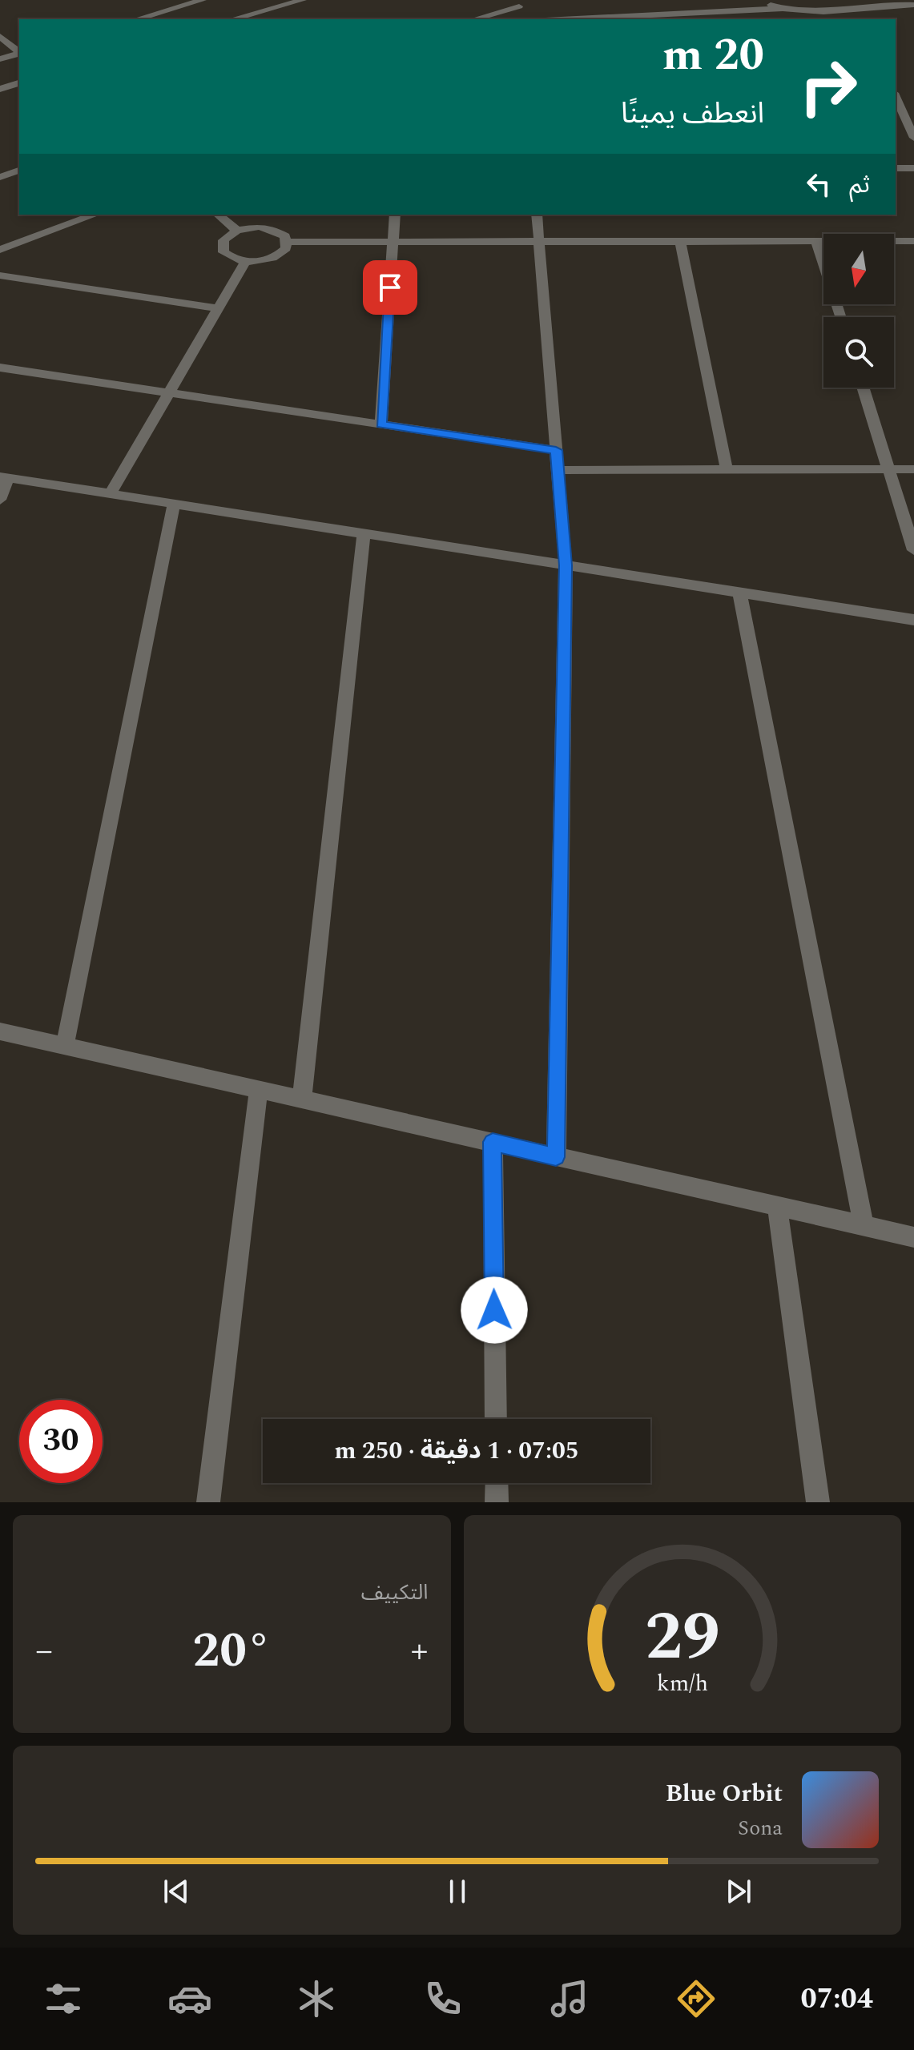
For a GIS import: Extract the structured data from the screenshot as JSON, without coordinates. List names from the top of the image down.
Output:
{
  "north": "bottom",
  "page": {
    "turn": ["20 m", "انعطف يمينًا"],
    "then": "ثم",
    "limit": "30",
    "trip": "07:05 · 1 دقيقة · 250 m",
    "tile": "التكييف",
    "heat": ["−", "20°", "+"],
    "song": ["Blue Orbit", "Sona"],
    "tabs": "07:04",
    "gauge": ["29", "km/h"]
  }
}
